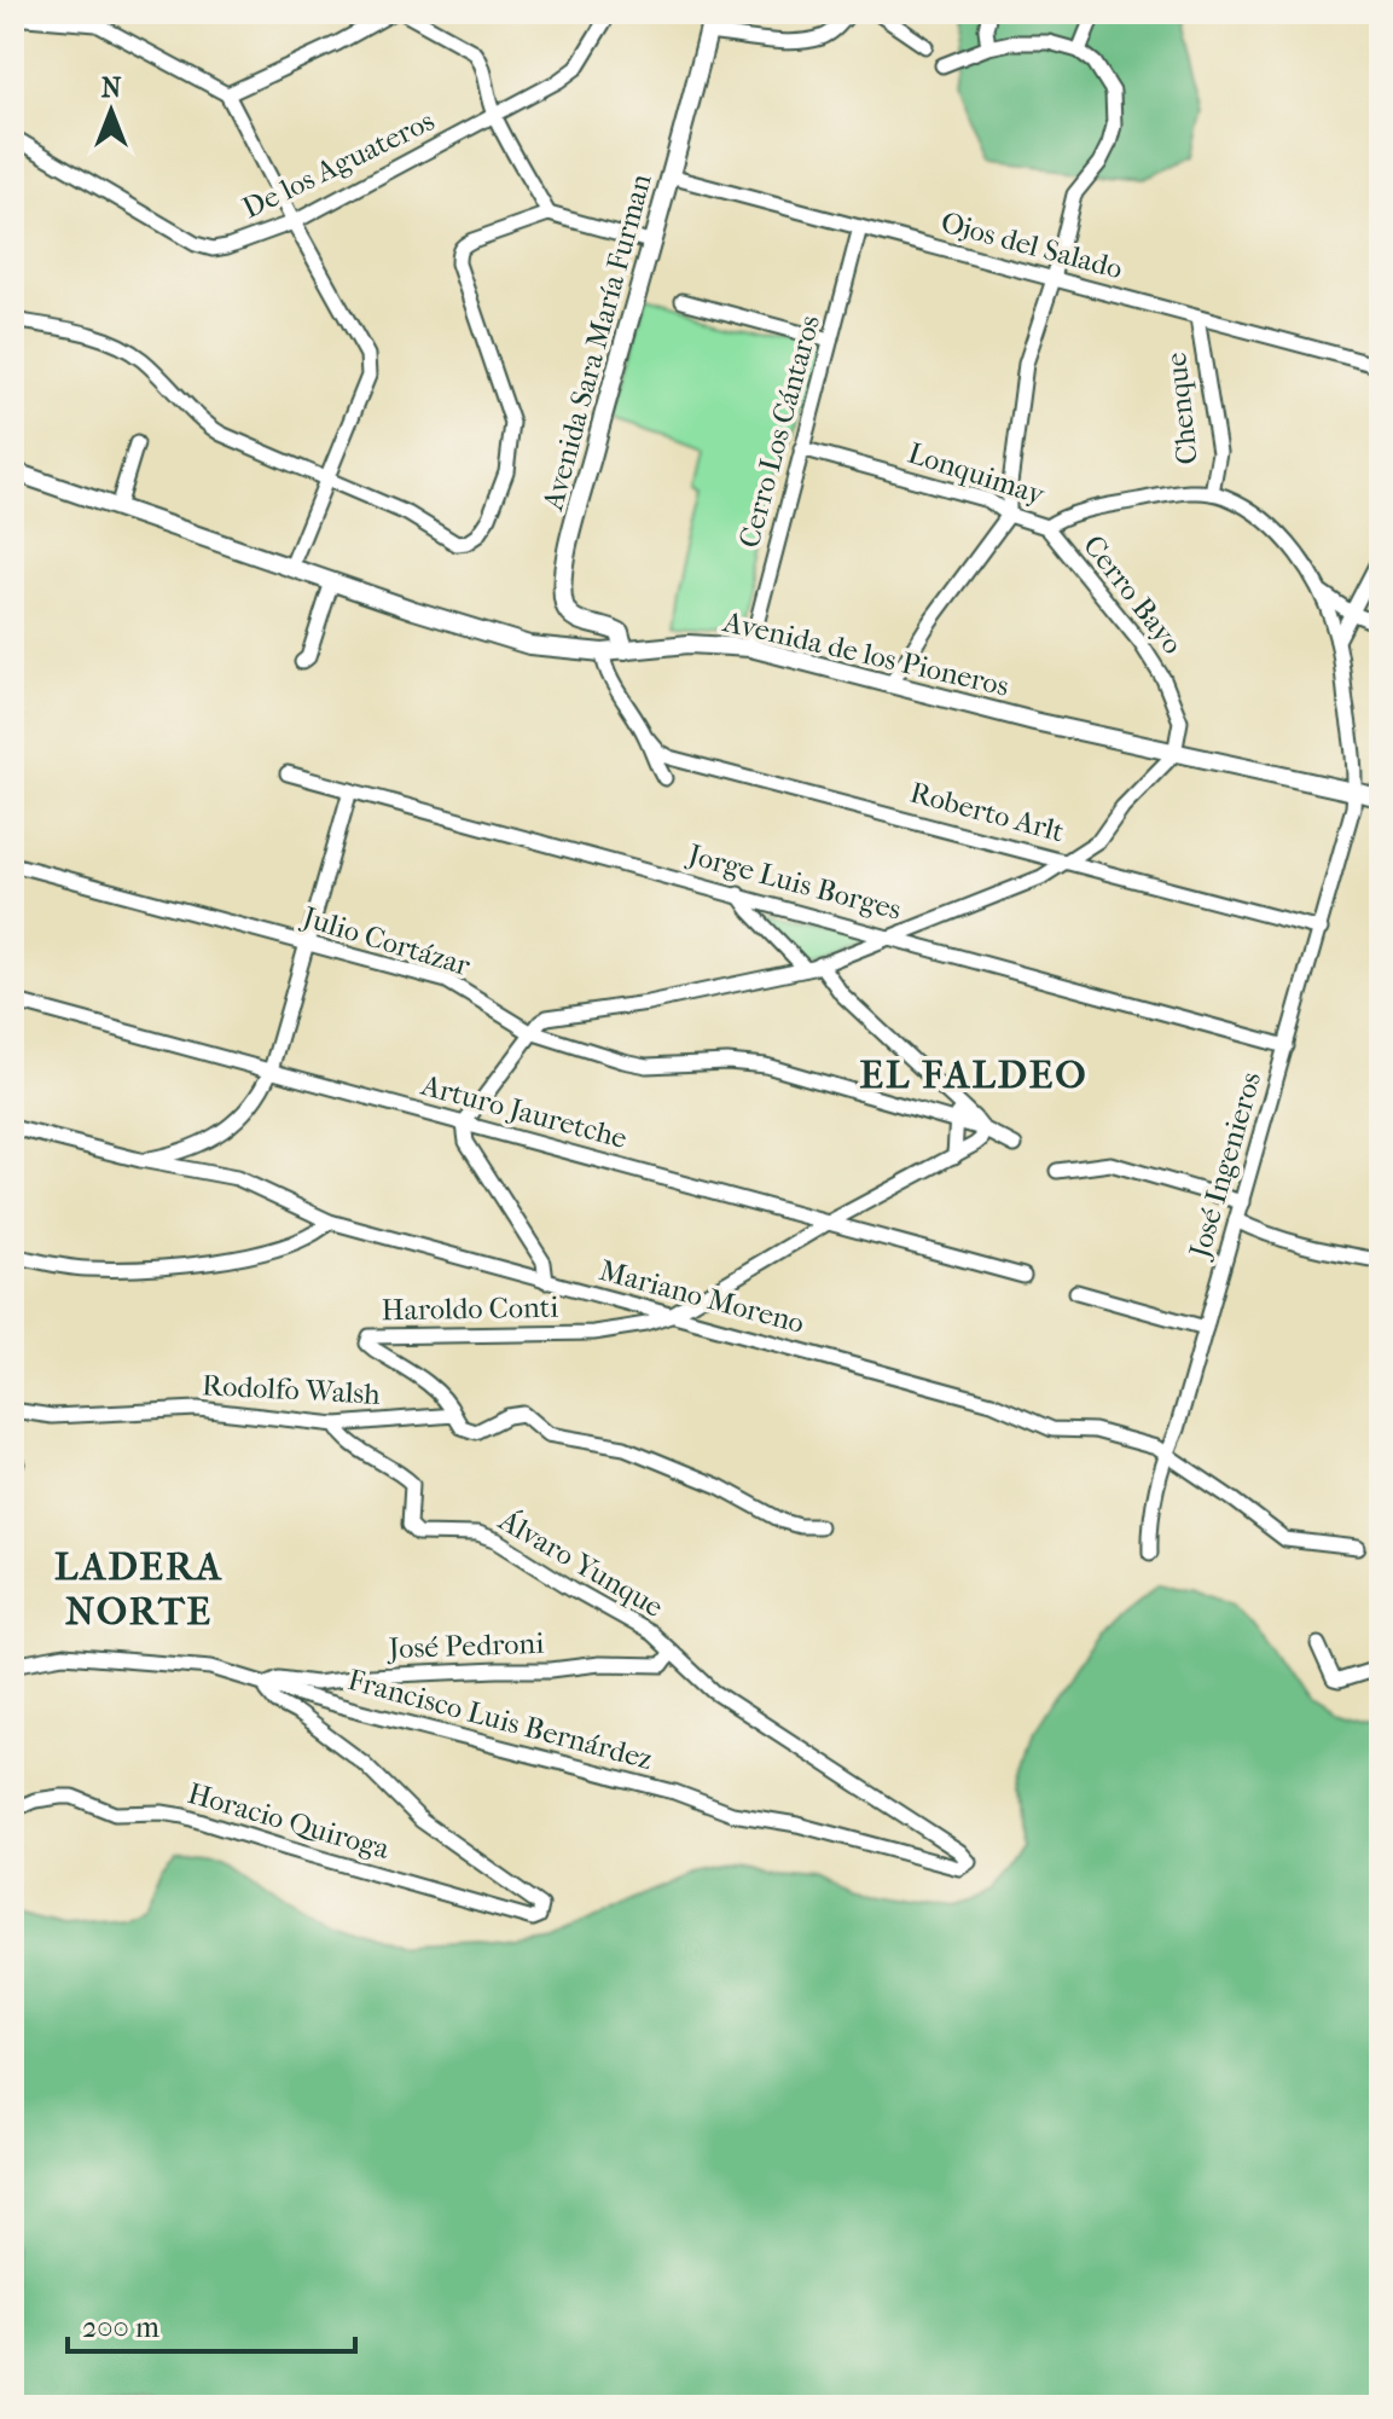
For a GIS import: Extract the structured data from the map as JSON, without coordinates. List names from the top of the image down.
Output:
{
  "streets": {
    "main road": ["Avenida Sara María Furman", "Avenida de los Pioneros"],
    "street": [
      "De los Aguateros",
      "Ojos del Salado",
      "Chenque",
      "Cerro Los Cántaros",
      "Lonquimay",
      "Cerro Bayo",
      "Roberto Arlt",
      "Jorge Luis Borges",
      "Julio Cortázar",
      "Arturo Jauretche",
      "José Ingenieros",
      "Mariano Moreno",
      "Haroldo Conti",
      "Rodolfo Walsh",
      "Álvaro Yunque",
      "José Pedroni",
      "Francisco Luis Bernárdez",
      "Horacio Quiroga"
    ]
  },
  "crossings": [
    ["Ojos del Salado", "Avenida Sara María Furman"],
    ["Ojos del Salado", "Chenque"],
    ["Ojos del Salado", "Cerro Los Cántaros"],
    ["Avenida Sara María Furman", "Avenida de los Pioneros"],
    ["Chenque", "Lonquimay"],
    ["Cerro Los Cántaros", "Lonquimay"],
    ["Cerro Los Cántaros", "Avenida de los Pioneros"],
    ["Lonquimay", "Cerro Bayo"],
    ["Lonquimay", "Avenida de los Pioneros"],
    ["Lonquimay", "José Ingenieros"],
    ["Cerro Bayo", "Avenida de los Pioneros"],
    ["Avenida de los Pioneros", "José Ingenieros"],
    ["Roberto Arlt", "José Ingenieros"],
    ["Jorge Luis Borges", "José Ingenieros"],
    ["Julio Cortázar", "Haroldo Conti"],
    ["Arturo Jauretche", "Haroldo Conti"],
    ["José Ingenieros", "Mariano Moreno"],
    ["Mariano Moreno", "Haroldo Conti"],
    ["Haroldo Conti", "Rodolfo Walsh"],
    ["Rodolfo Walsh", "Álvaro Yunque"],
    ["Álvaro Yunque", "José Pedroni"],
    ["Álvaro Yunque", "Francisco Luis Bernárdez"],
    ["José Pedroni", "Francisco Luis Bernárdez"],
    ["José Pedroni", "Horacio Quiroga"],
    ["Francisco Luis Bernárdez", "Horacio Quiroga"]
  ],
  "districts": ["EL FALDEO", "LADERA NORTE"],
  "scale_bar": "200 m",
  "north": "top"
}
